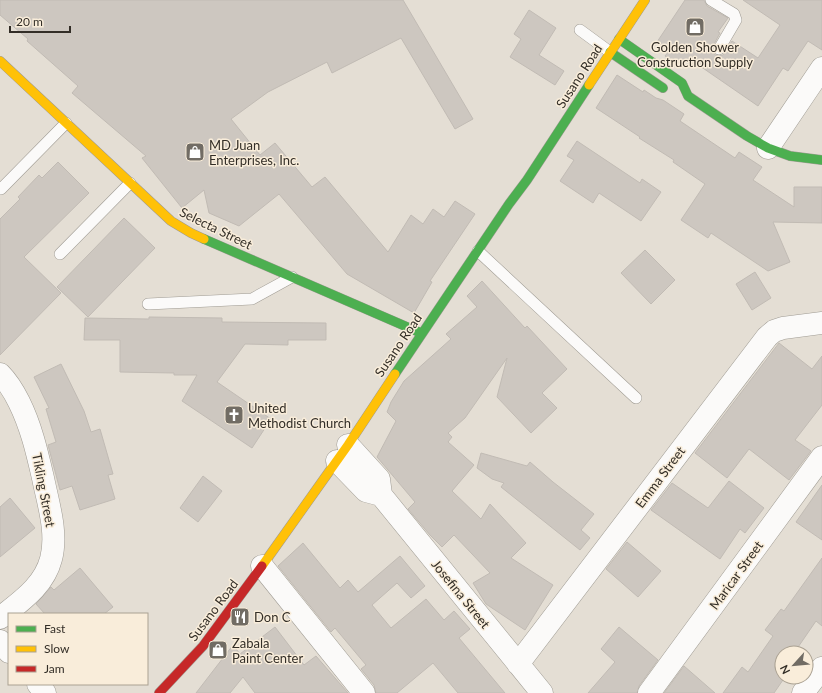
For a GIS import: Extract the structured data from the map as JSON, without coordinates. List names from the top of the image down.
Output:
{
  "streets": {
    "main road": ["Susano Road", "Selecta Street"],
    "street": [
      "Emma Street",
      "Tikling Street",
      "Maricar Street",
      "Josefina Street"
    ]
  },
  "crossings": [
    ["Susano Road", "Selecta Street"],
    ["Susano Road", "Josefina Street"],
    ["Emma Street", "Josefina Street"]
  ],
  "places": {
    "shop": ["Golden Shower Construction Supply", "MD Juan Enterprises, Inc.", "Zabala Paint Center"],
    "church": ["United Methodist Church"],
    "restaurant": ["Don C"]
  },
  "legend": ["Fast", "Slow", "Jam"],
  "scale_bar": "20 m",
  "north": "bottom left"
}
